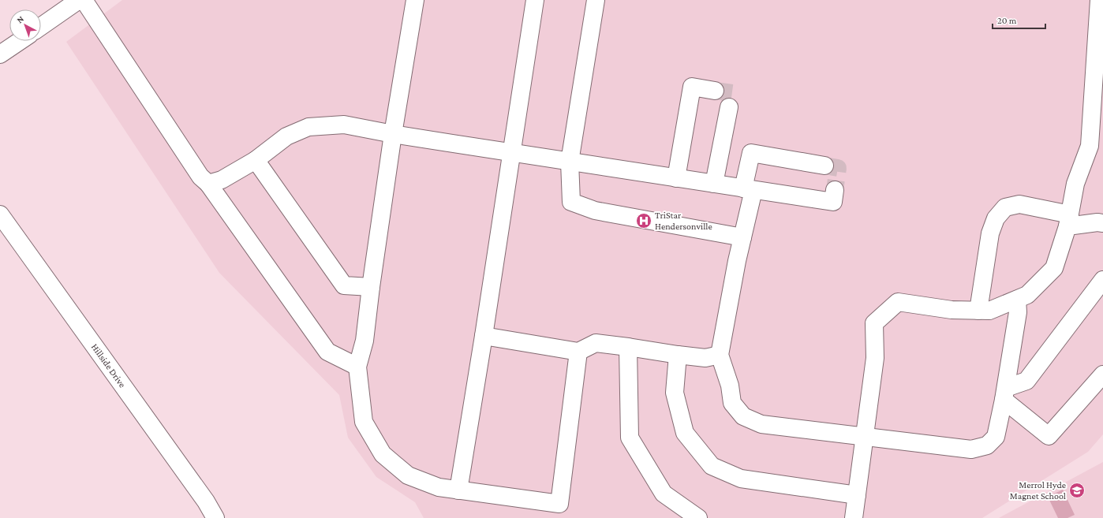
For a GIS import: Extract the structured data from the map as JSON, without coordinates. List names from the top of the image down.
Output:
{
  "streets": {
    "street": ["Hillside Drive"]
  },
  "places": {
    "hospital": ["TriStar Hendersonville"],
    "school or university": ["Merrol Hyde Magnet School"]
  },
  "scale_bar": "20 m",
  "north": "top left"
}
